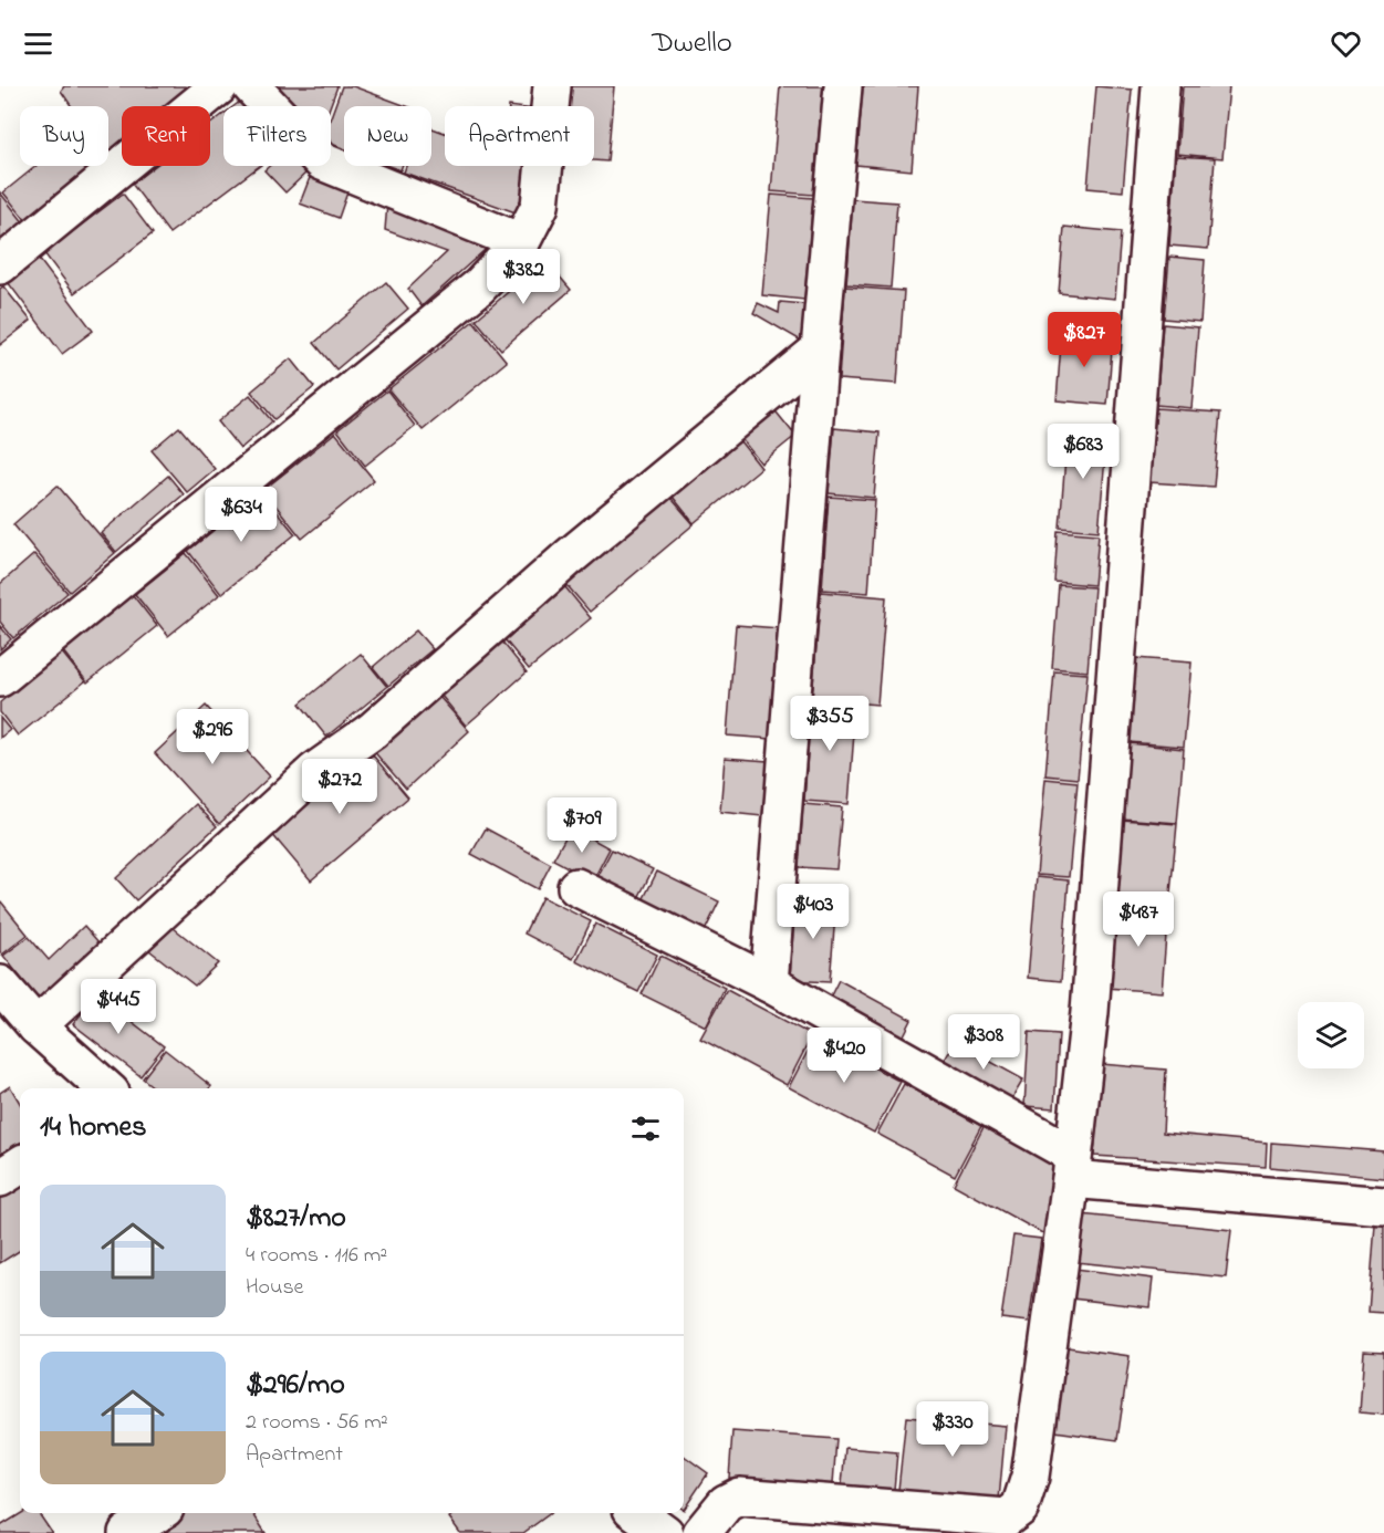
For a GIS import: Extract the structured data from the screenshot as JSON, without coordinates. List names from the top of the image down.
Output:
{
  "page": {
    "header": "Dwello",
    "chip": [
      "Buy",
      "Rent",
      "Filters",
      "New",
      "Apartment"
    ],
    "price": [
      "$382",
      "$827",
      "$683",
      "$634",
      "$355",
      "$296",
      "$272",
      "$709",
      "$403",
      "$487",
      "$445",
      "$308",
      "$420",
      "$330"
    ],
    "heading": "14 homes",
    "list": [
      {
        "name": "$827/mo",
        "note": "4 rooms · 116 m² · House"
      },
      {
        "name": "$296/mo",
        "note": "2 rooms · 56 m² · Apartment"
      }
    ]
  }
}
